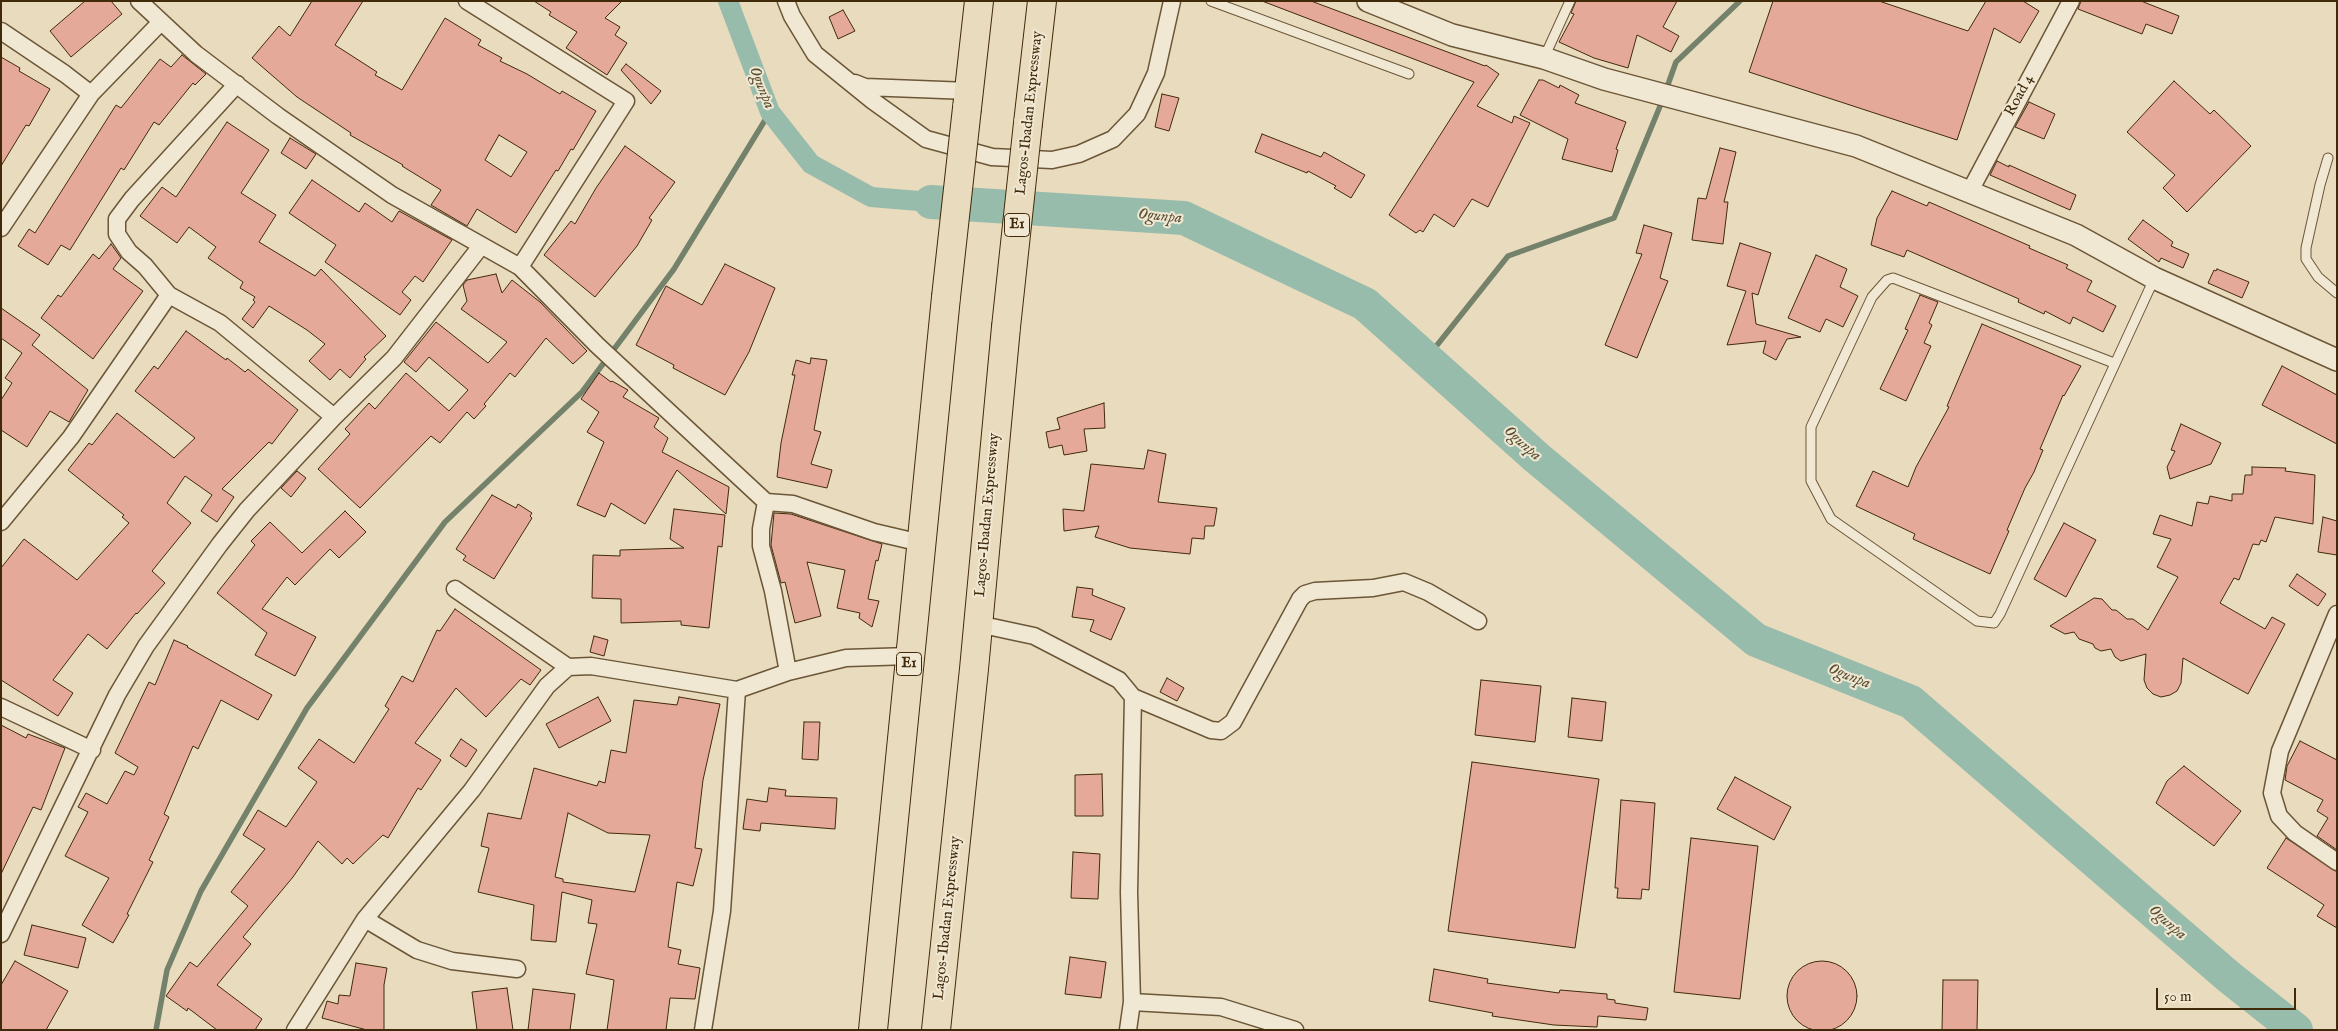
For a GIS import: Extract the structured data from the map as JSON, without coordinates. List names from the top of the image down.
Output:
{
  "streets": {
    "highway": ["Lagos-Ibadan Expressway", "E1"],
    "street": ["Road 4"]
  },
  "water": ["Ogunpa"],
  "scale_bar": "50 m"
}
